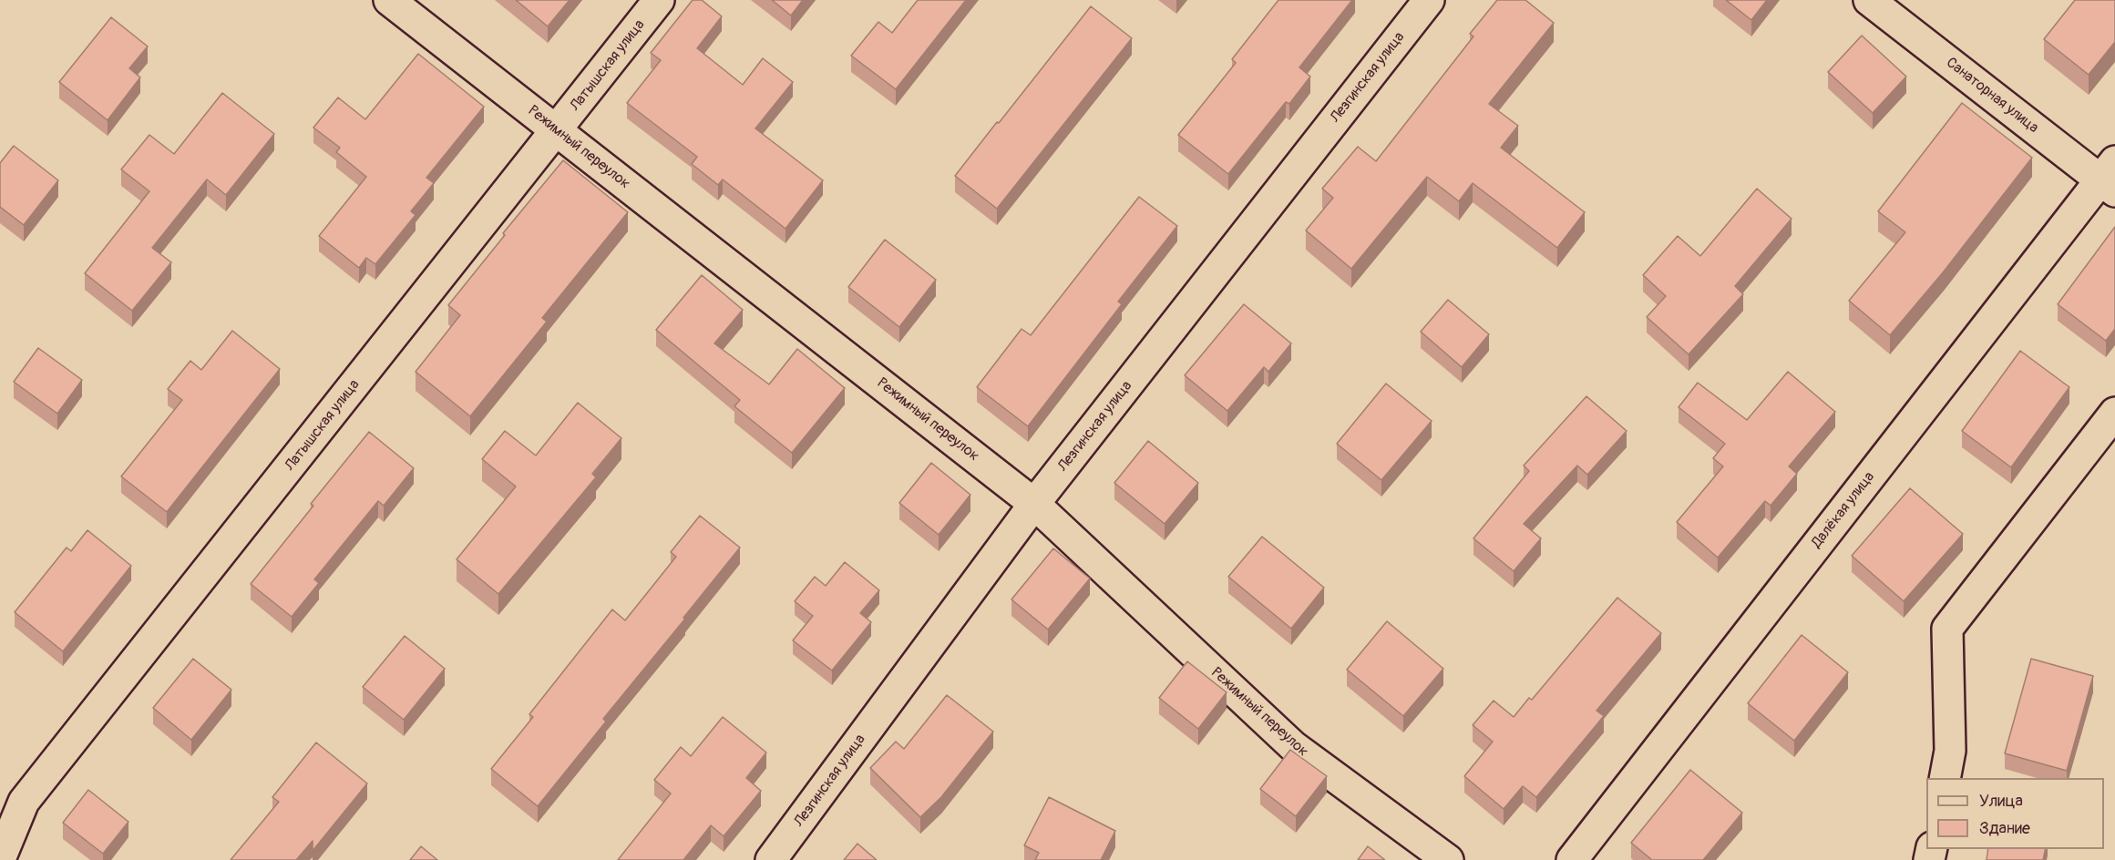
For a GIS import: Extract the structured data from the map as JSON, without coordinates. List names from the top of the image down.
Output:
{
  "streets": {
    "street": [
      "Латышская улица",
      "Лезгинская улица",
      "Санаторная улица",
      "Режимный переулок",
      "Далёкая улица"
    ]
  },
  "crossings": [
    ["Латышская улица", "Режимный переулок"],
    ["Лезгинская улица", "Режимный переулок"],
    ["Санаторная улица", "Далёкая улица"]
  ],
  "legend": ["Улица", "Здание"]
}
